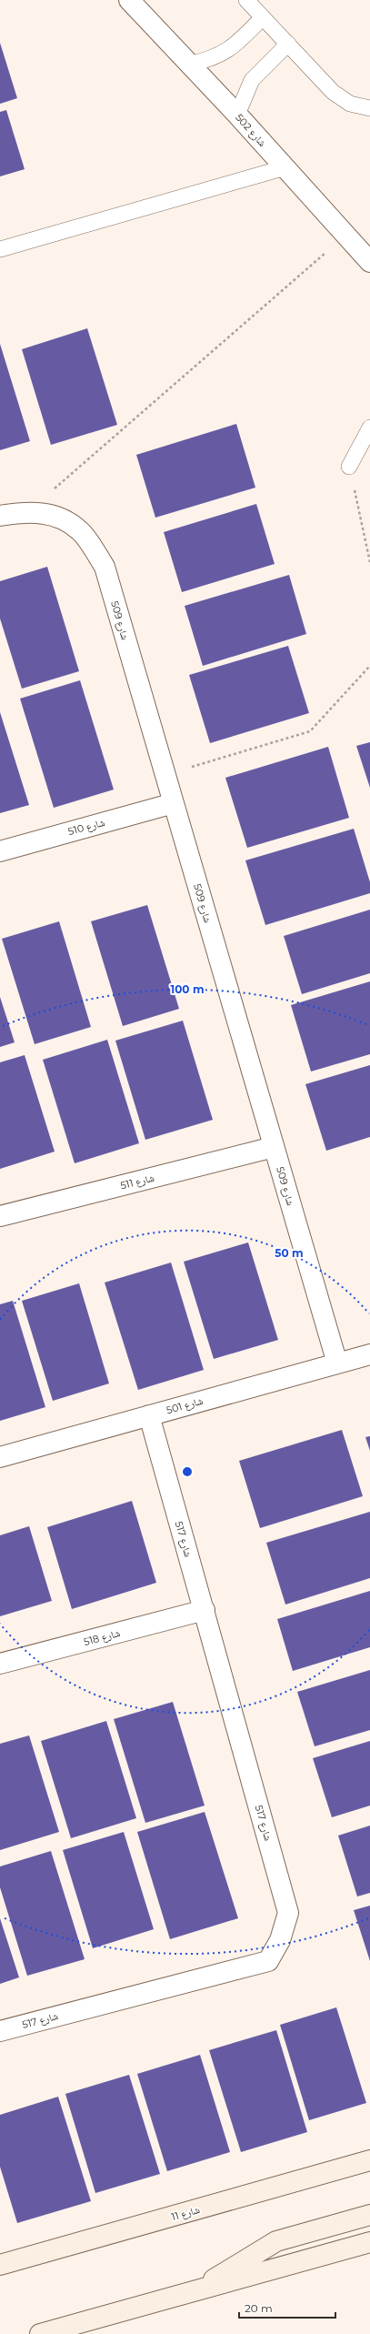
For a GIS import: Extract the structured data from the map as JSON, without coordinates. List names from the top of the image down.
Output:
{
  "streets": {
    "street": [
      "شارع 502",
      "شارع 509",
      "شارع 510",
      "شارع 511",
      "شارع 501",
      "شارع 517",
      "شارع 518",
      "شارع 11"
    ]
  },
  "crossings": [
    ["شارع 509", "شارع 510"],
    ["شارع 509", "شارع 511"],
    ["شارع 509", "شارع 501"],
    ["شارع 501", "شارع 517"],
    ["شارع 517", "شارع 518"]
  ],
  "scale_bar": "20 m",
  "rings": ["100 m", "50 m"]
}
